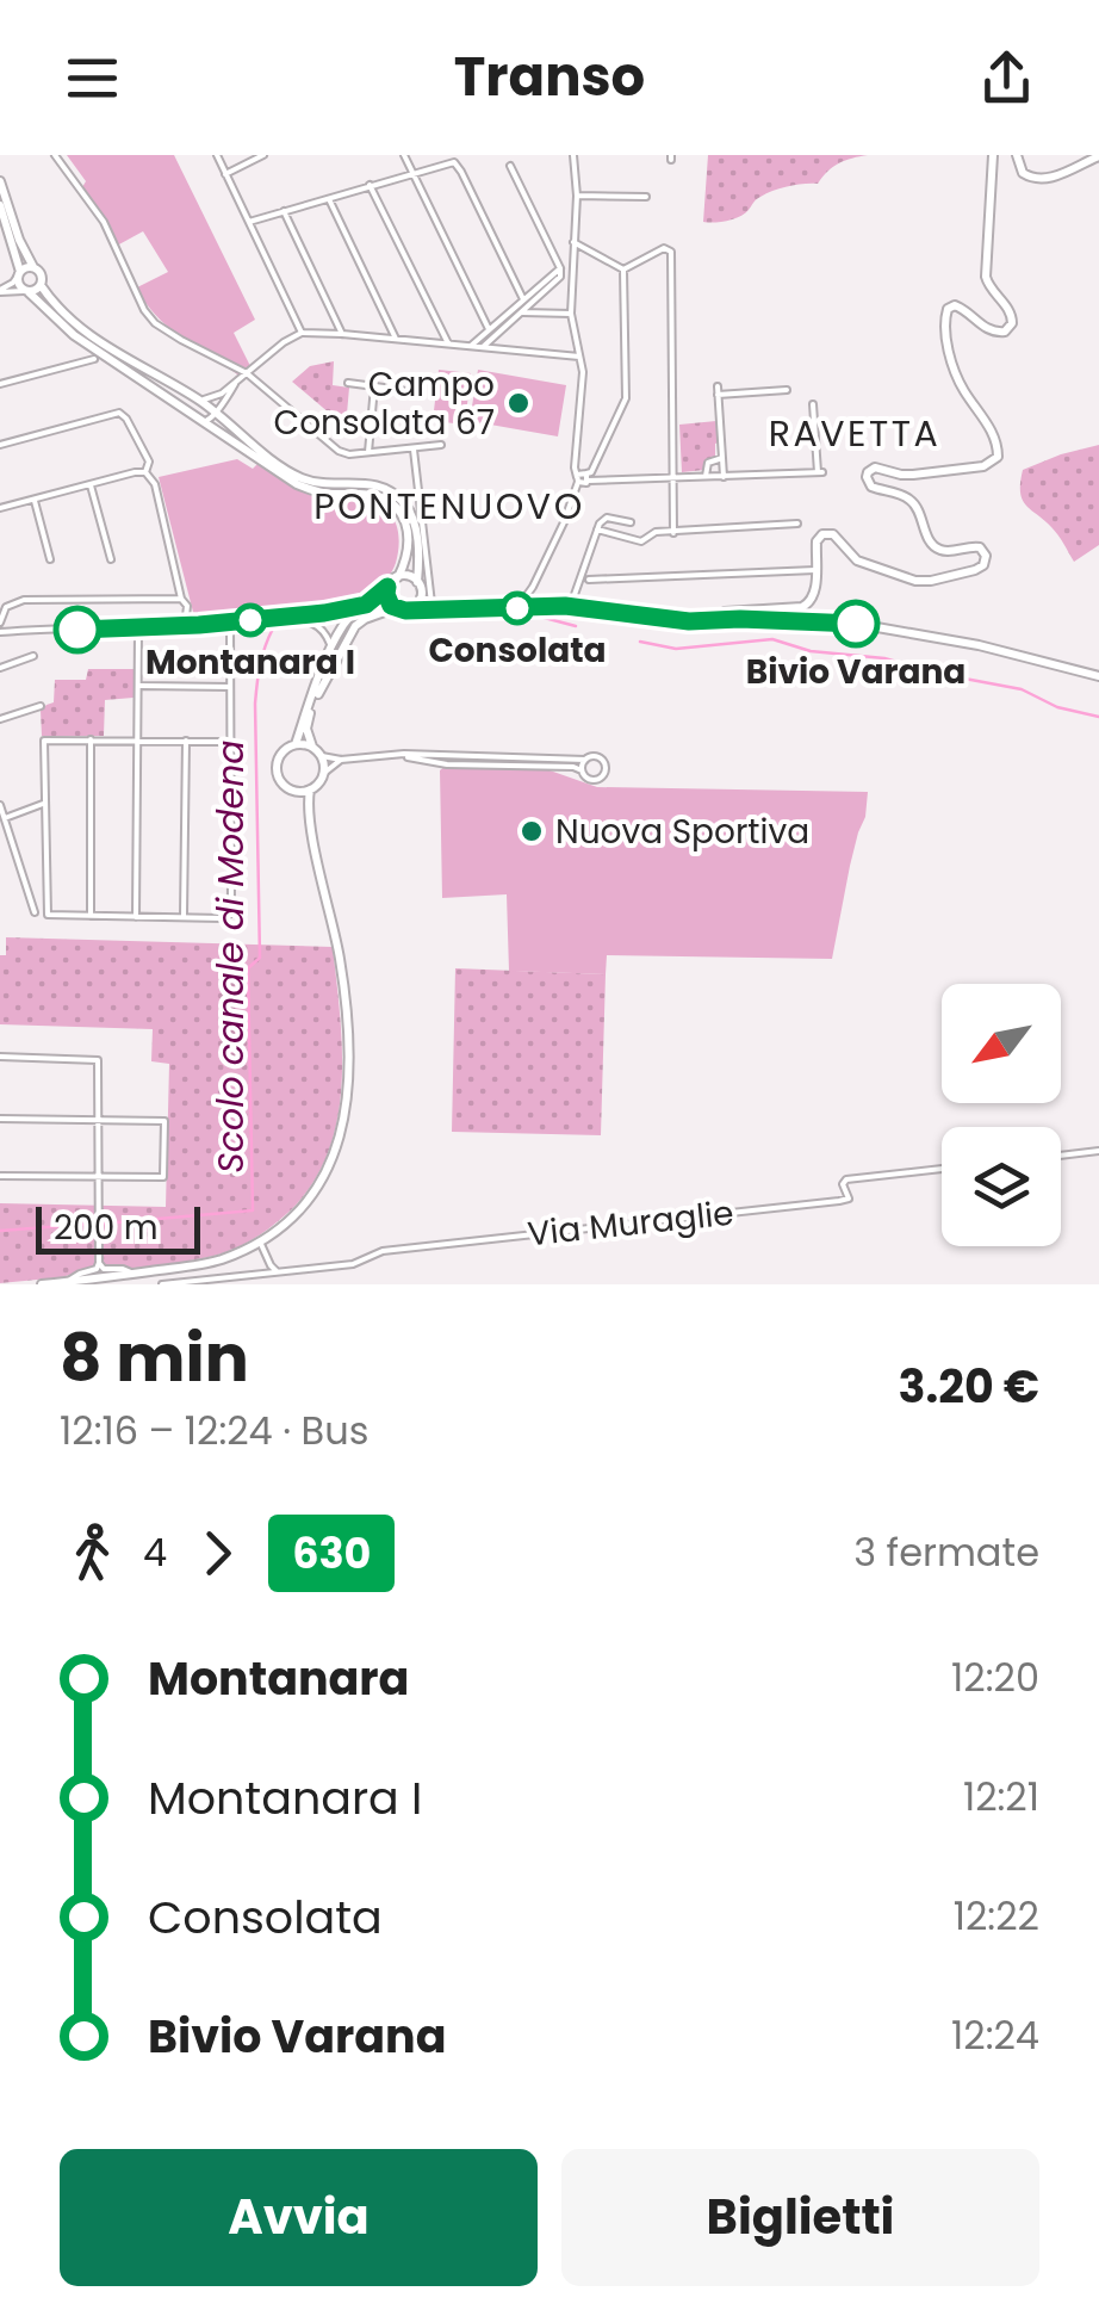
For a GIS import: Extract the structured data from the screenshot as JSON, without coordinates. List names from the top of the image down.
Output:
{
  "streets": {
    "street": ["Via Muraglie"]
  },
  "districts": ["RAVETTA", "PONTENUOVO"],
  "water": ["Scolo canale di Modena"],
  "places": [
    "Campo Consolata 67",
    "Consolata",
    "Montanara I",
    "Bivio Varana",
    "Nuova Sportiva"
  ],
  "lines": ["bus line 630"],
  "scale_bar": "200 m",
  "north": "bottom left",
  "page": {
    "header": "Transo",
    "scale": "200 m",
    "heading": ["8 min", "12:16 – 12:24 · Bus", "3.20 €"],
    "legs": ["4", "630", "3 fermate"],
    "list": [
      {
        "name": "Montanara",
        "value": "12:20"
      },
      {
        "name": "Montanara I",
        "value": "12:21"
      },
      {
        "name": "Consolata",
        "value": "12:22"
      },
      {
        "name": "Bivio Varana",
        "value": "12:24"
      }
    ],
    "buttons": ["Avvia", "Biglietti"]
  }
}
